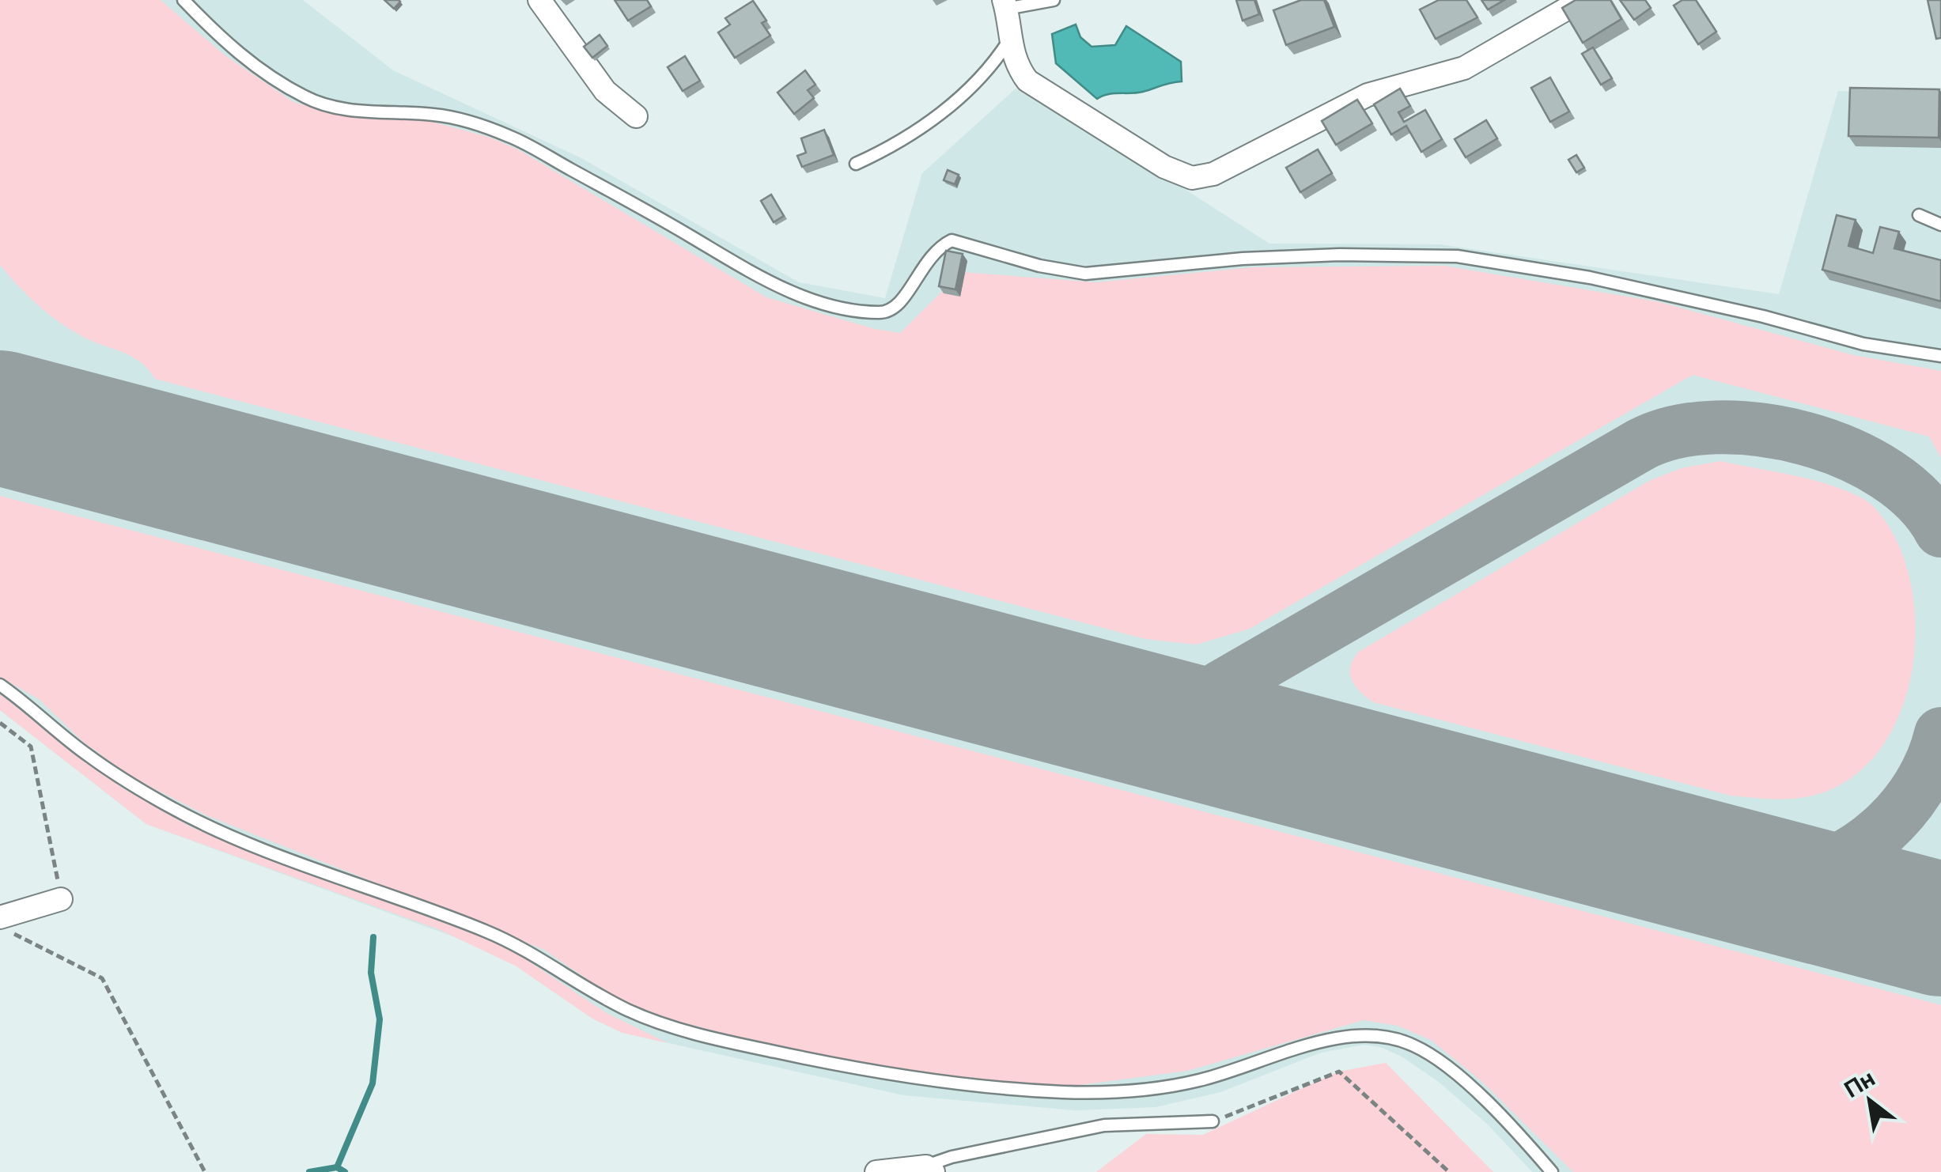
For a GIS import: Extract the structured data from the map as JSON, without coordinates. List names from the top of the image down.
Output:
{
  "north": "top left"
}
